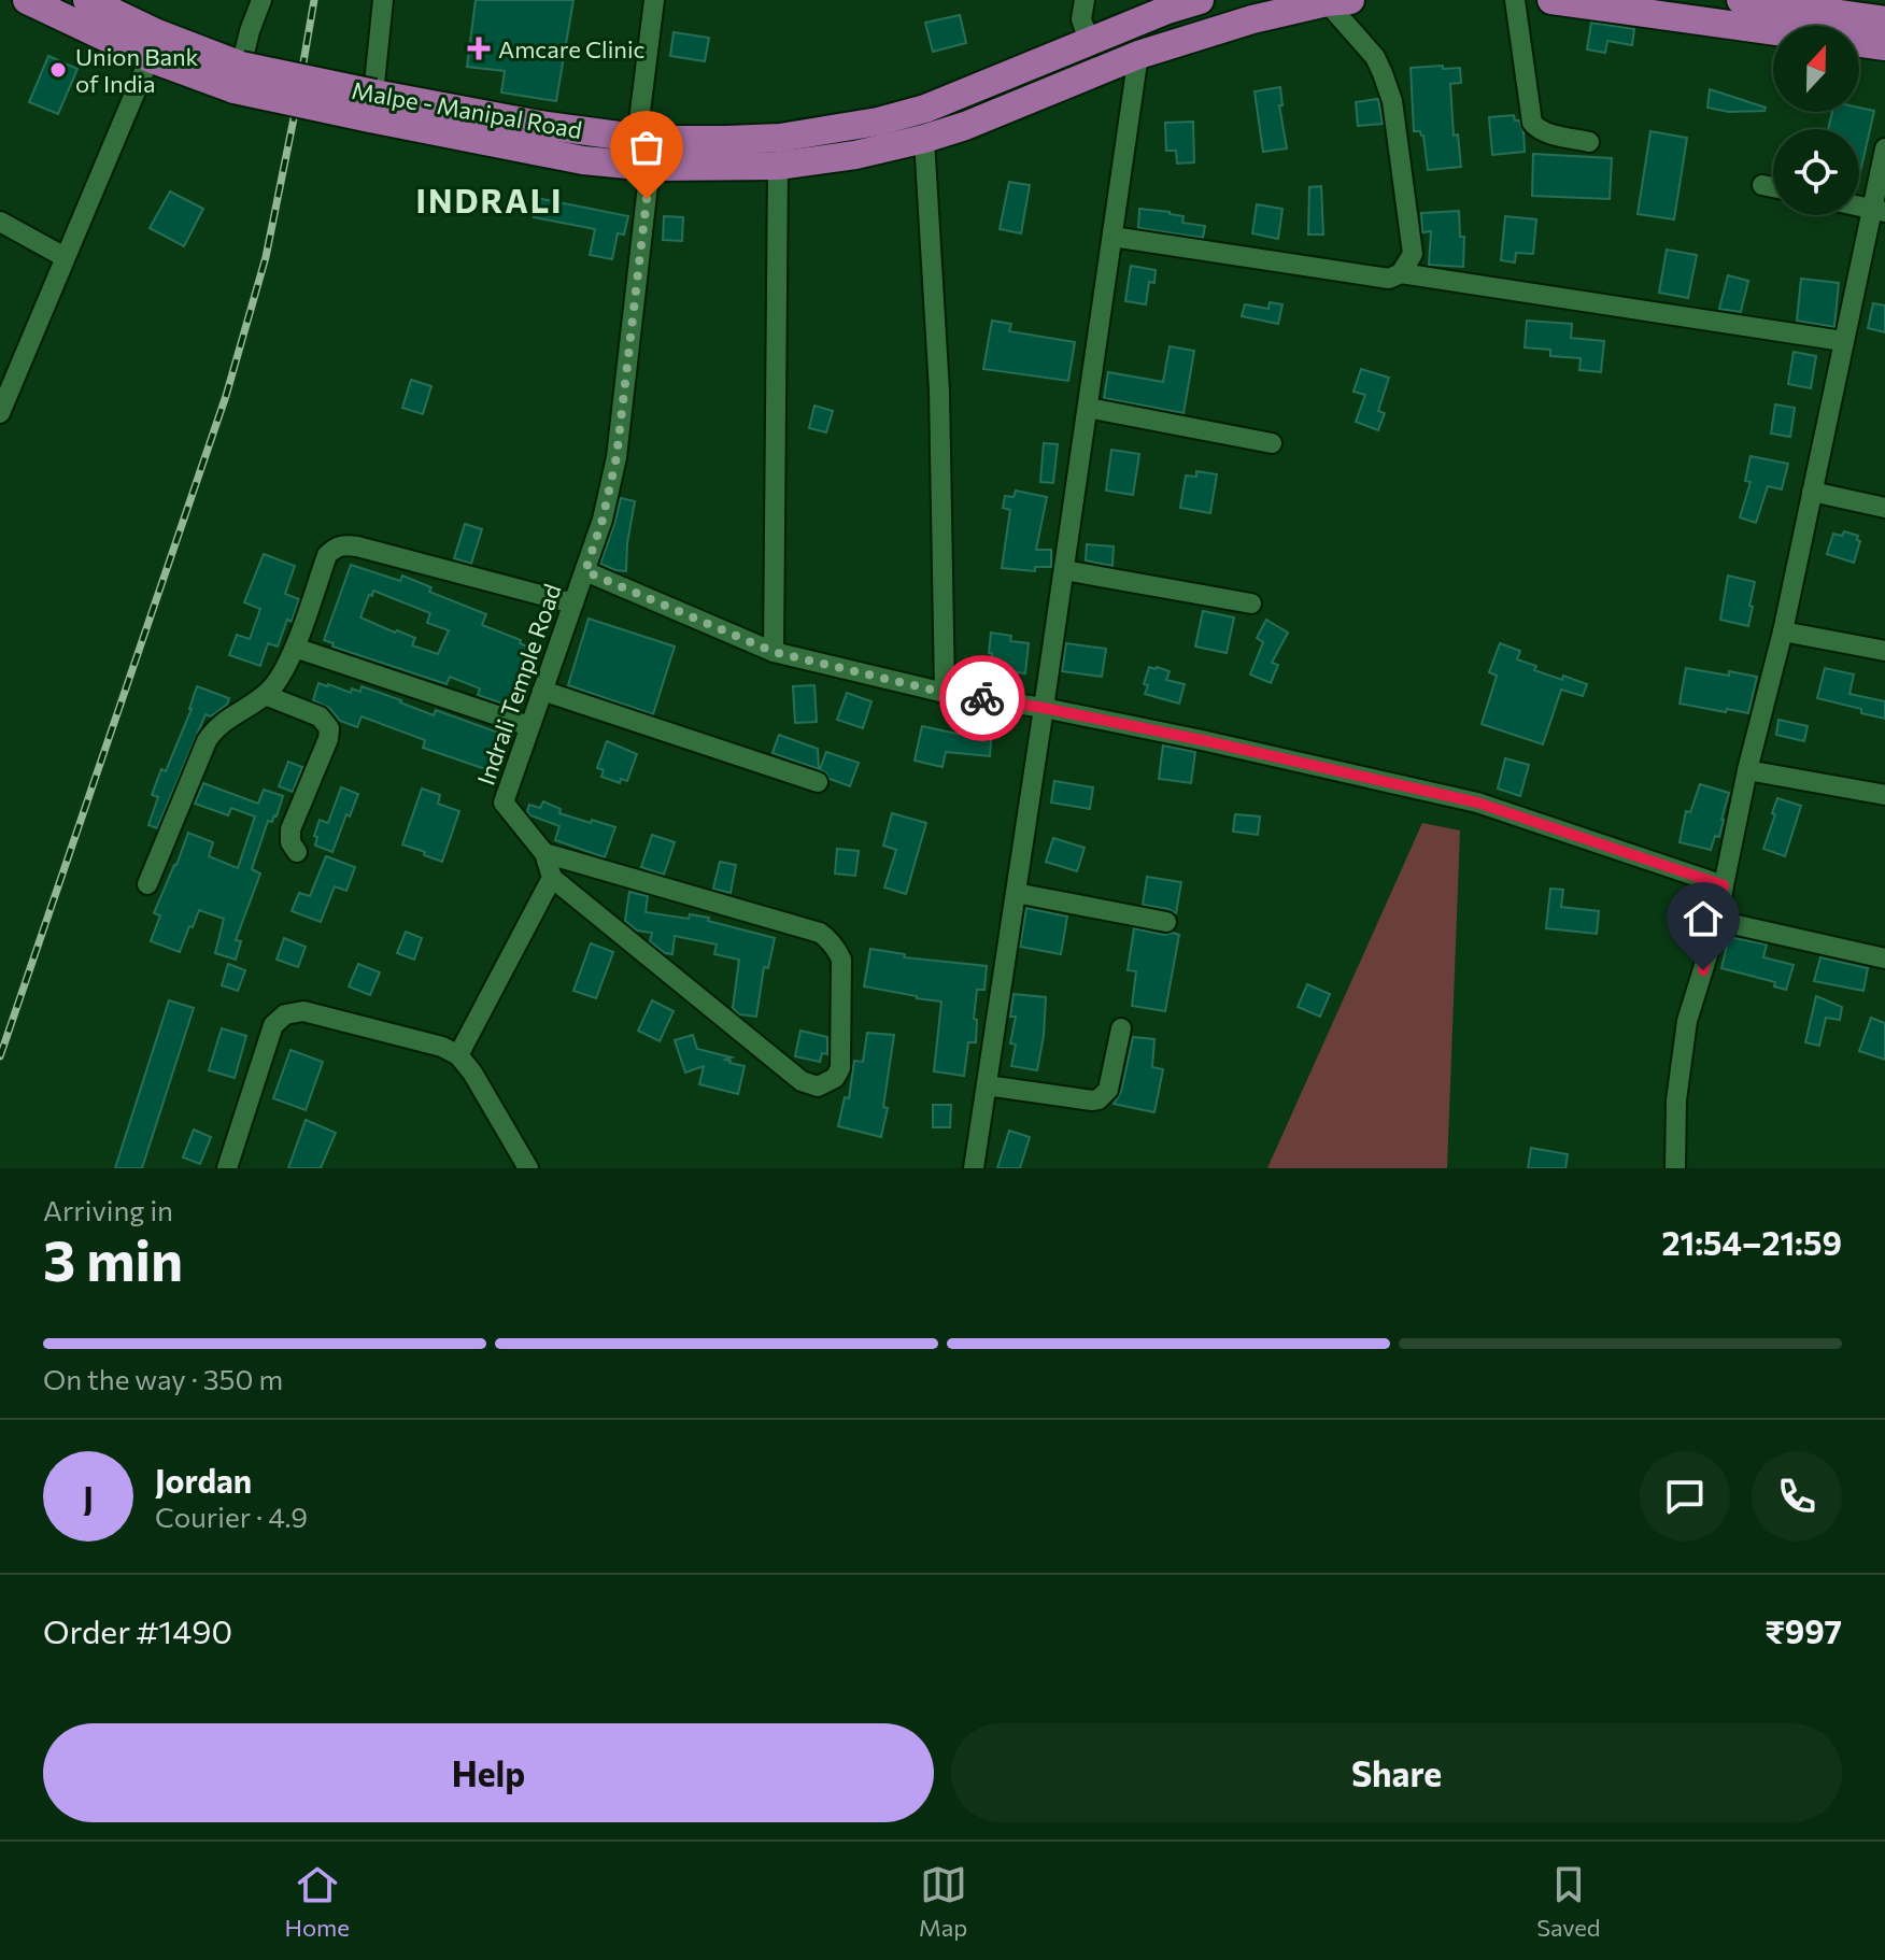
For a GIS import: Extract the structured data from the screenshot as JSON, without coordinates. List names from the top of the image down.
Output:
{
  "streets": {
    "highway": ["Malpe - Manipal Road"],
    "street": ["Indrali Temple Road"]
  },
  "districts": ["INDRALI"],
  "places": {
    "health": ["Amcare Clinic"],
    "other": ["Union Bank of India"]
  },
  "north": "top",
  "page": {
    "heading": ["3 min", "Arriving in", "21:54–21:59"],
    "panel": [
      "Jordan",
      "Courier · 4.9",
      "Order #1490",
      "₹997"
    ],
    "bar": "On the way · 350 m",
    "round": "J",
    "buttons": ["Help", "Share"],
    "tabs": ["Home", "Map", "Saved"]
  }
}
